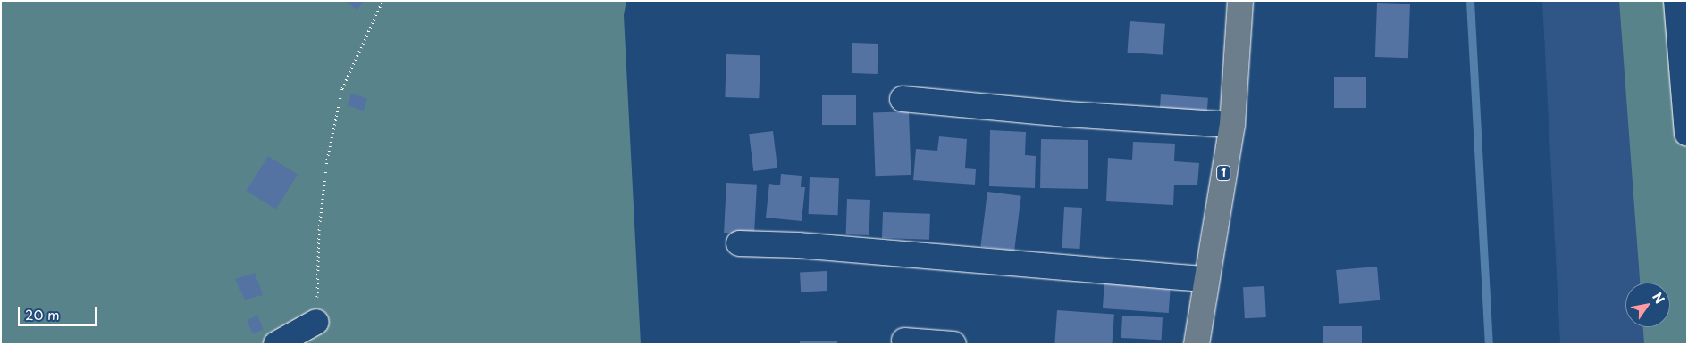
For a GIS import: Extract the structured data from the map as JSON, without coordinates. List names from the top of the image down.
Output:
{
  "streets": {
    "highway": ["1"]
  },
  "scale_bar": "20 m",
  "north": "top right"
}
